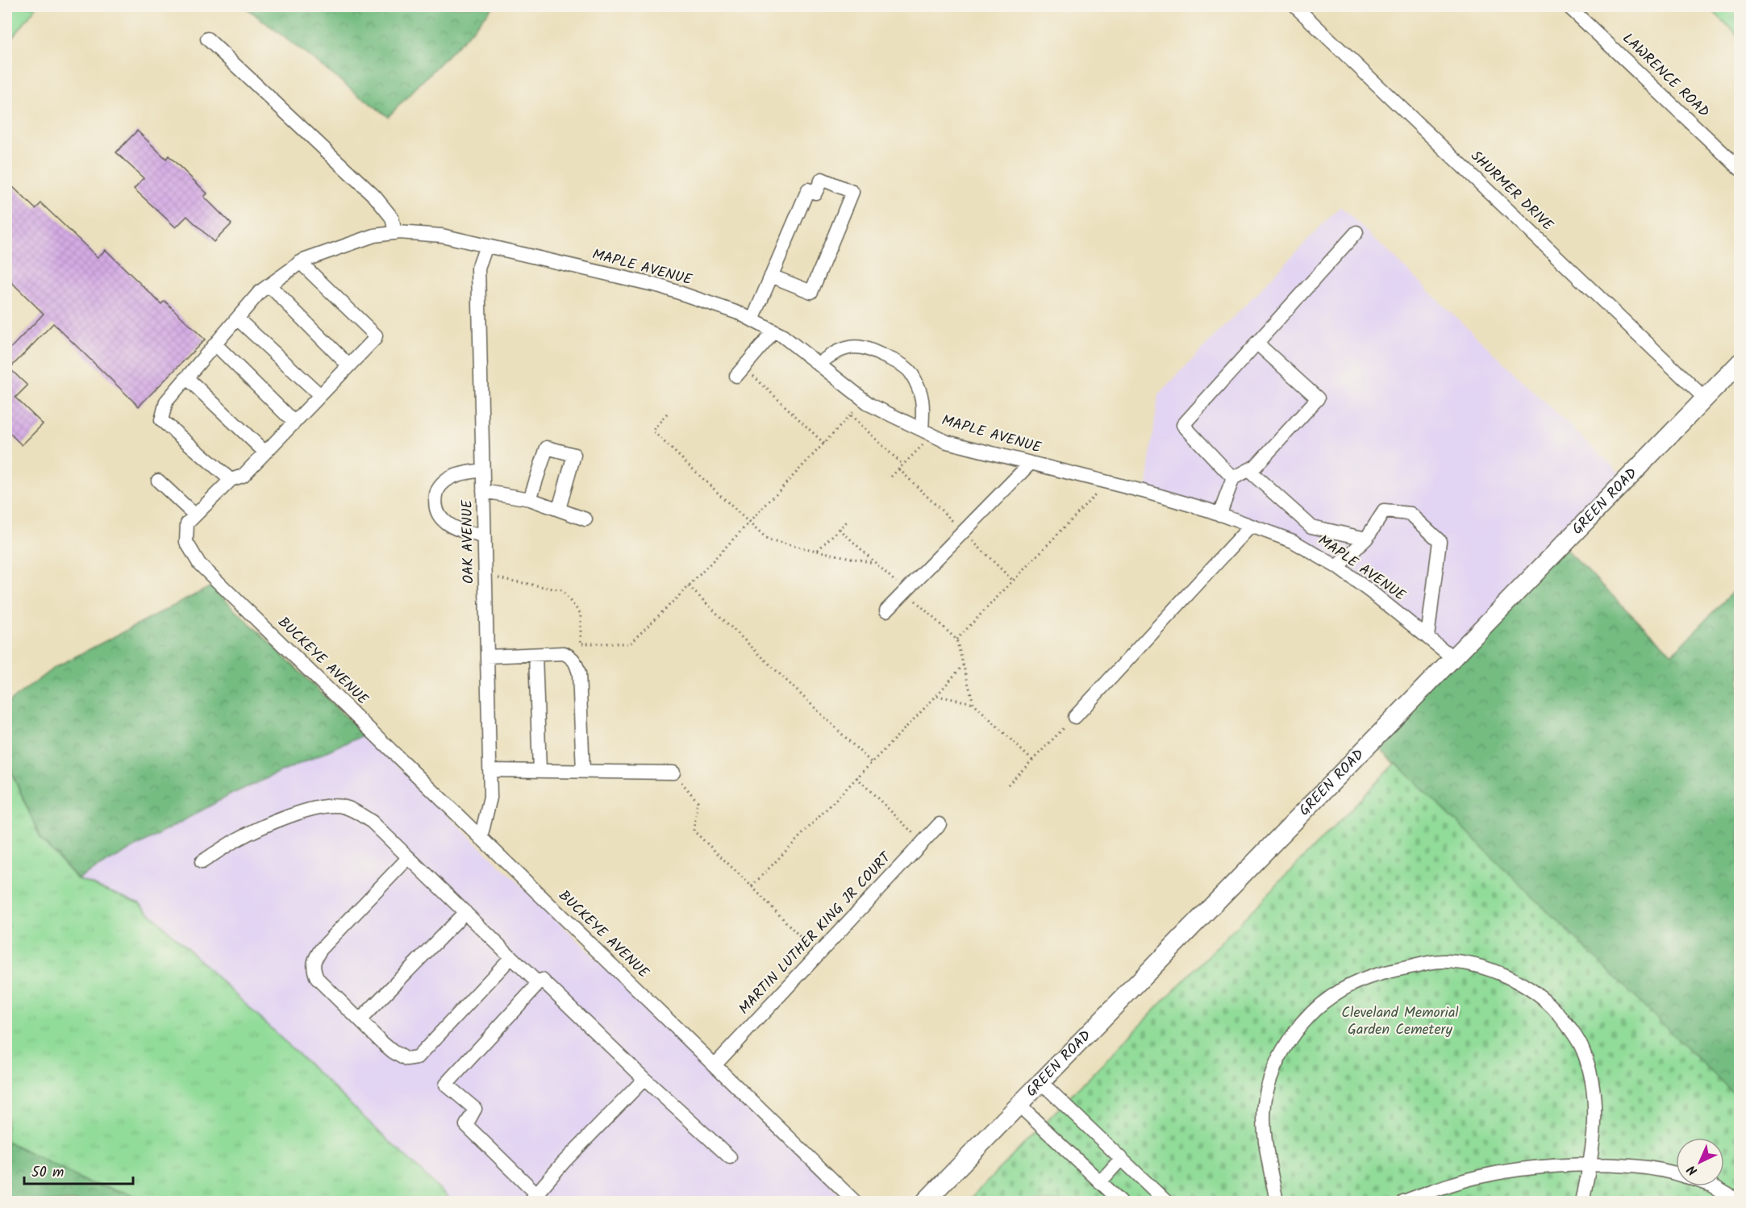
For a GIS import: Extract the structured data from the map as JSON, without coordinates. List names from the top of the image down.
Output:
{
  "streets": {
    "main road": ["GREEN ROAD"],
    "street": [
      "LAWRENCE ROAD",
      "SHURMER DRIVE",
      "MAPLE AVENUE",
      "OAK AVENUE",
      "BUCKEYE AVENUE",
      "MARTIN LUTHER KING JR COURT"
    ]
  },
  "crossings": [
    ["SHURMER DRIVE", "GREEN ROAD"],
    ["MAPLE AVENUE", "GREEN ROAD"],
    ["MAPLE AVENUE", "OAK AVENUE"],
    ["OAK AVENUE", "BUCKEYE AVENUE"],
    ["BUCKEYE AVENUE", "MARTIN LUTHER KING JR COURT"]
  ],
  "parks": ["Cleveland Memorial Garden Cemetery"],
  "scale_bar": "50 m",
  "north": "bottom left"
}
